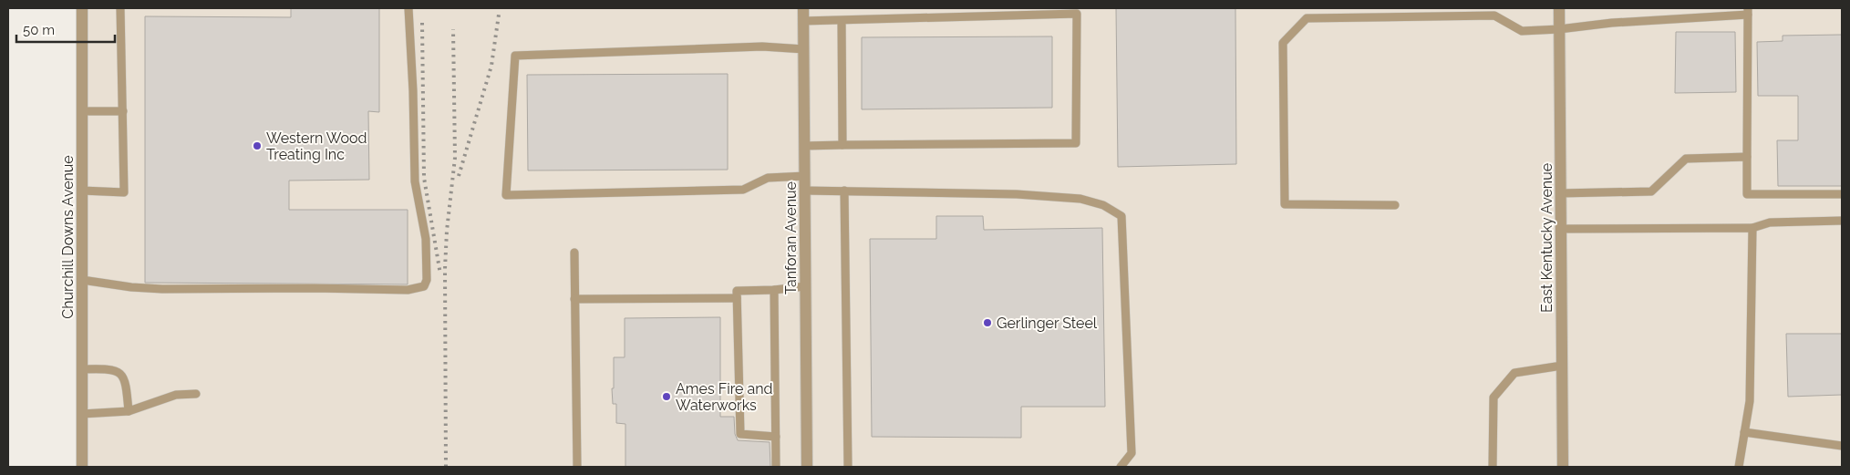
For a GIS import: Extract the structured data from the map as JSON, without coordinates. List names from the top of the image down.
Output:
{
  "streets": {
    "street": ["Churchill Downs Avenue", "Tanforan Avenue", "East Kentucky Avenue"]
  },
  "places": ["Western Wood Treating Inc", "Gerlinger Steel", "Ames Fire and Waterworks"],
  "scale_bar": "50 m"
}
